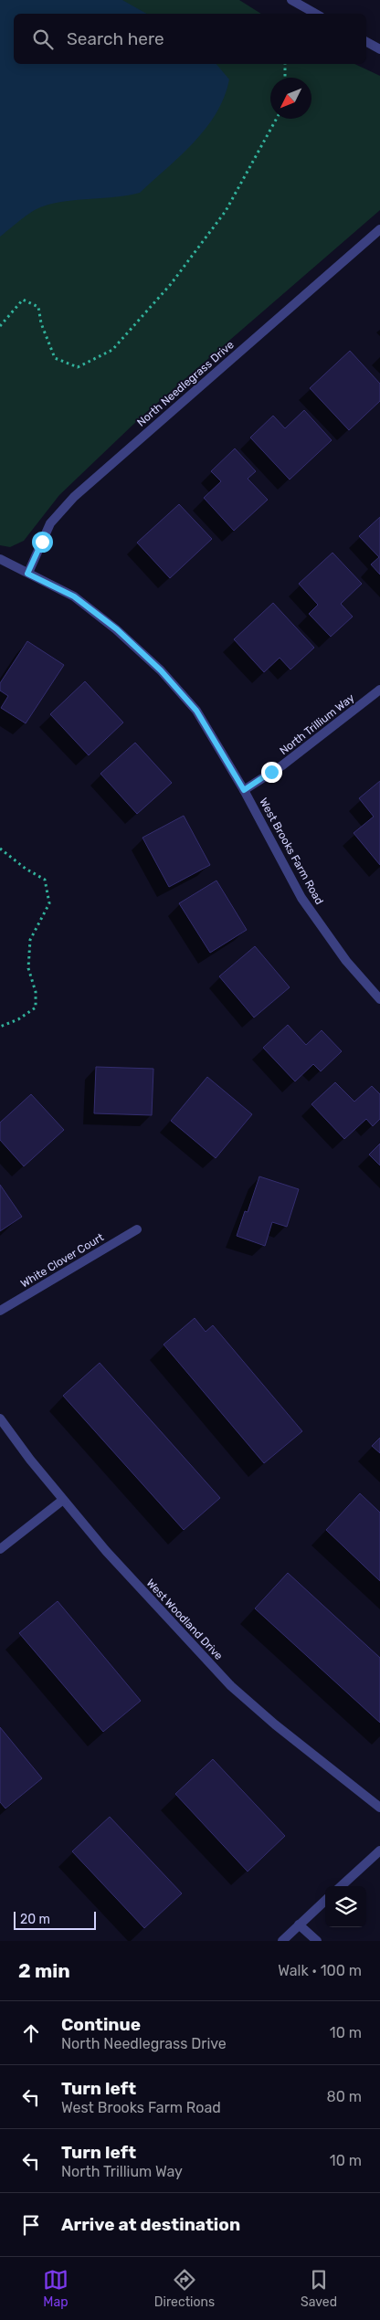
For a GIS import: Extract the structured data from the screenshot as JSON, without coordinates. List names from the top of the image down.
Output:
{
  "streets": {
    "street": [
      "North Needlegrass Drive",
      "North Trillium Way",
      "West Brooks Farm Road",
      "White Clover Court",
      "West Woodland Drive"
    ]
  },
  "crossings": [
    ["North Needlegrass Drive", "West Brooks Farm Road"],
    ["North Trillium Way", "West Brooks Farm Road"]
  ],
  "scale_bar": "20 m",
  "north": "bottom left",
  "page": {
    "search": "Search here",
    "scale": "20 m",
    "heading": ["2 min", "Walk · 100 m"],
    "list": [
      ["Continue", "North Needlegrass Drive", "10 m"],
      ["Turn left", "West Brooks Farm Road", "80 m"],
      ["Turn left", "North Trillium Way", "10 m"],
      "Arrive at destination"
    ],
    "nav": ["Map", "Directions", "Saved"]
  }
}
